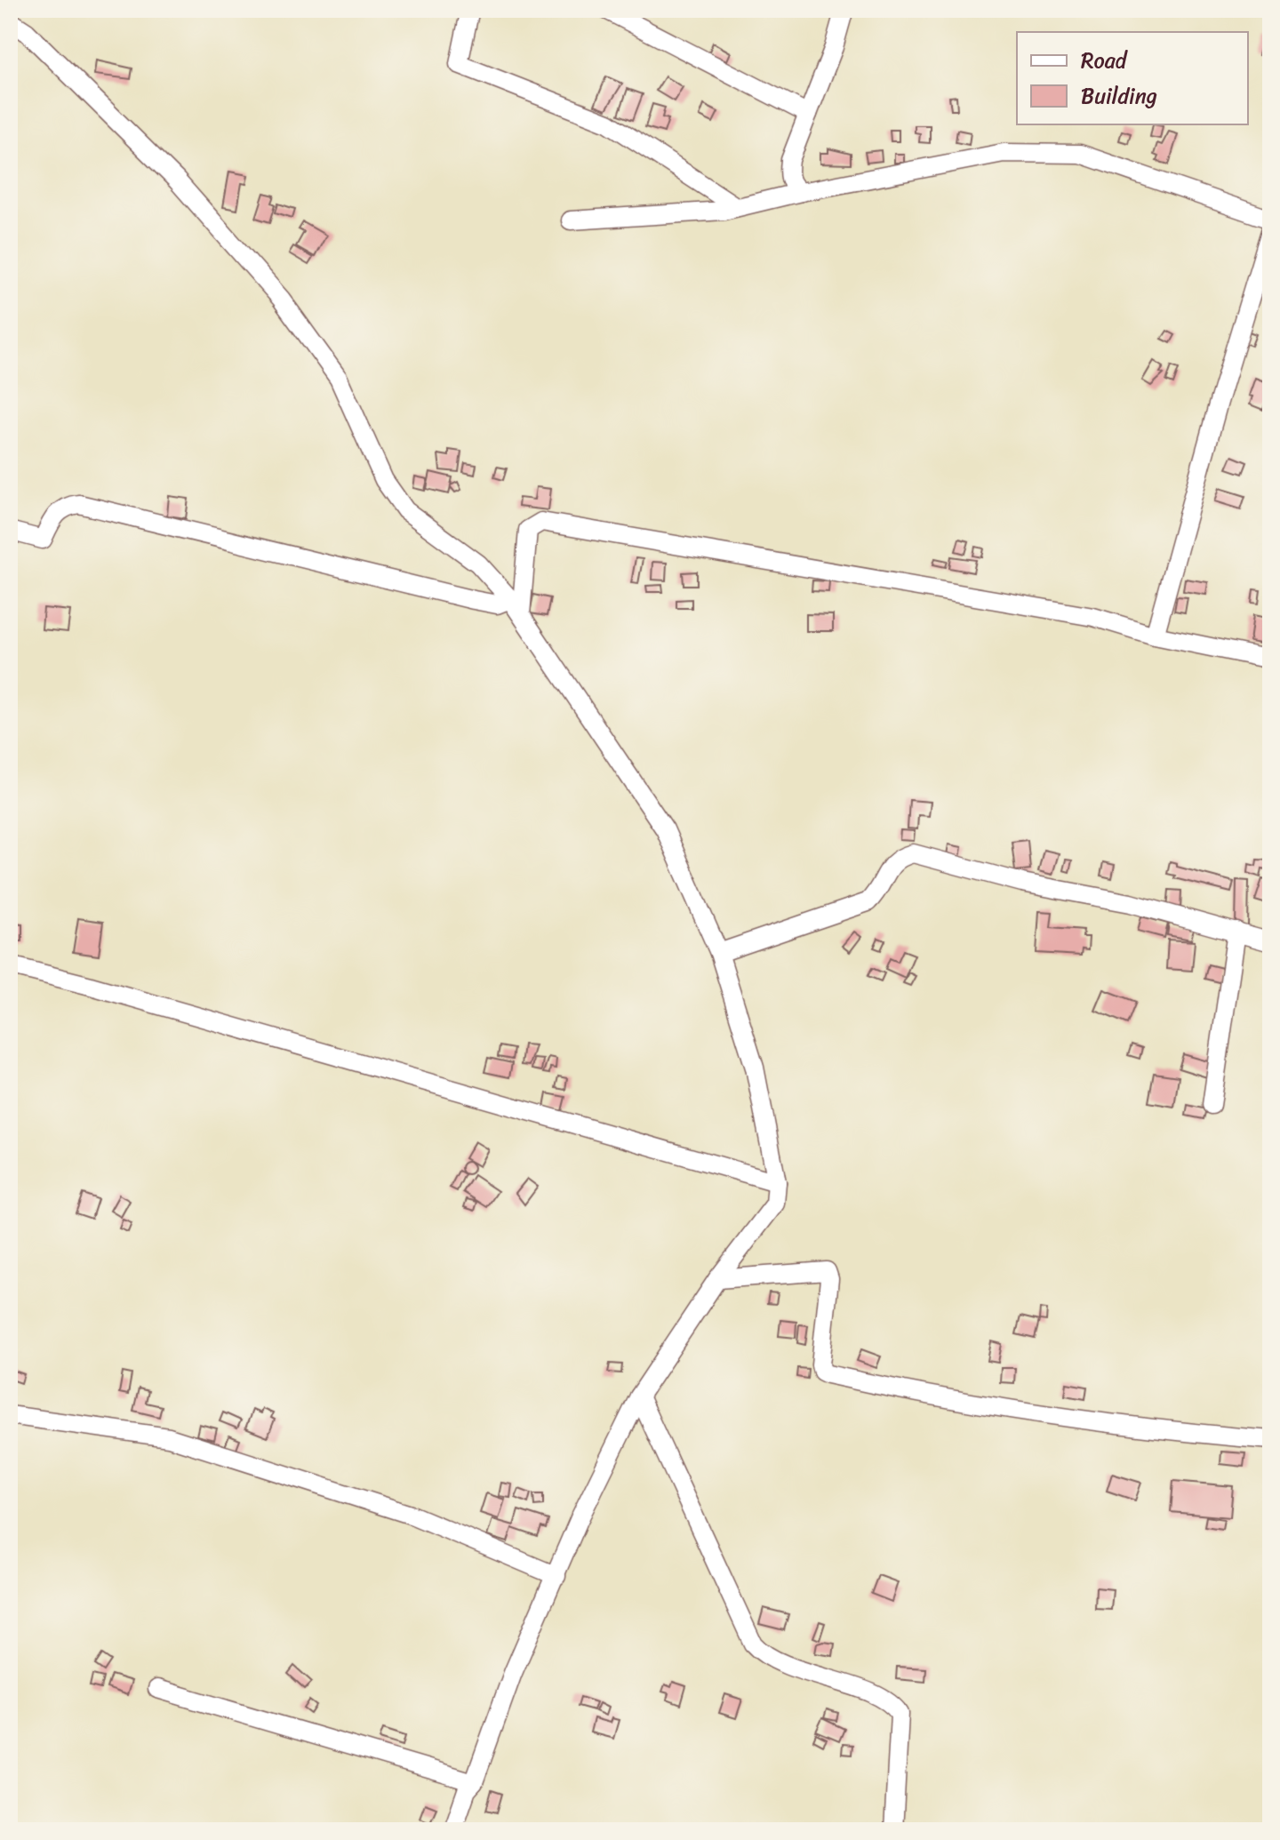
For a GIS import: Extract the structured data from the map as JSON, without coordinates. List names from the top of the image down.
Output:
{
  "legend": ["Road", "Building"]
}
